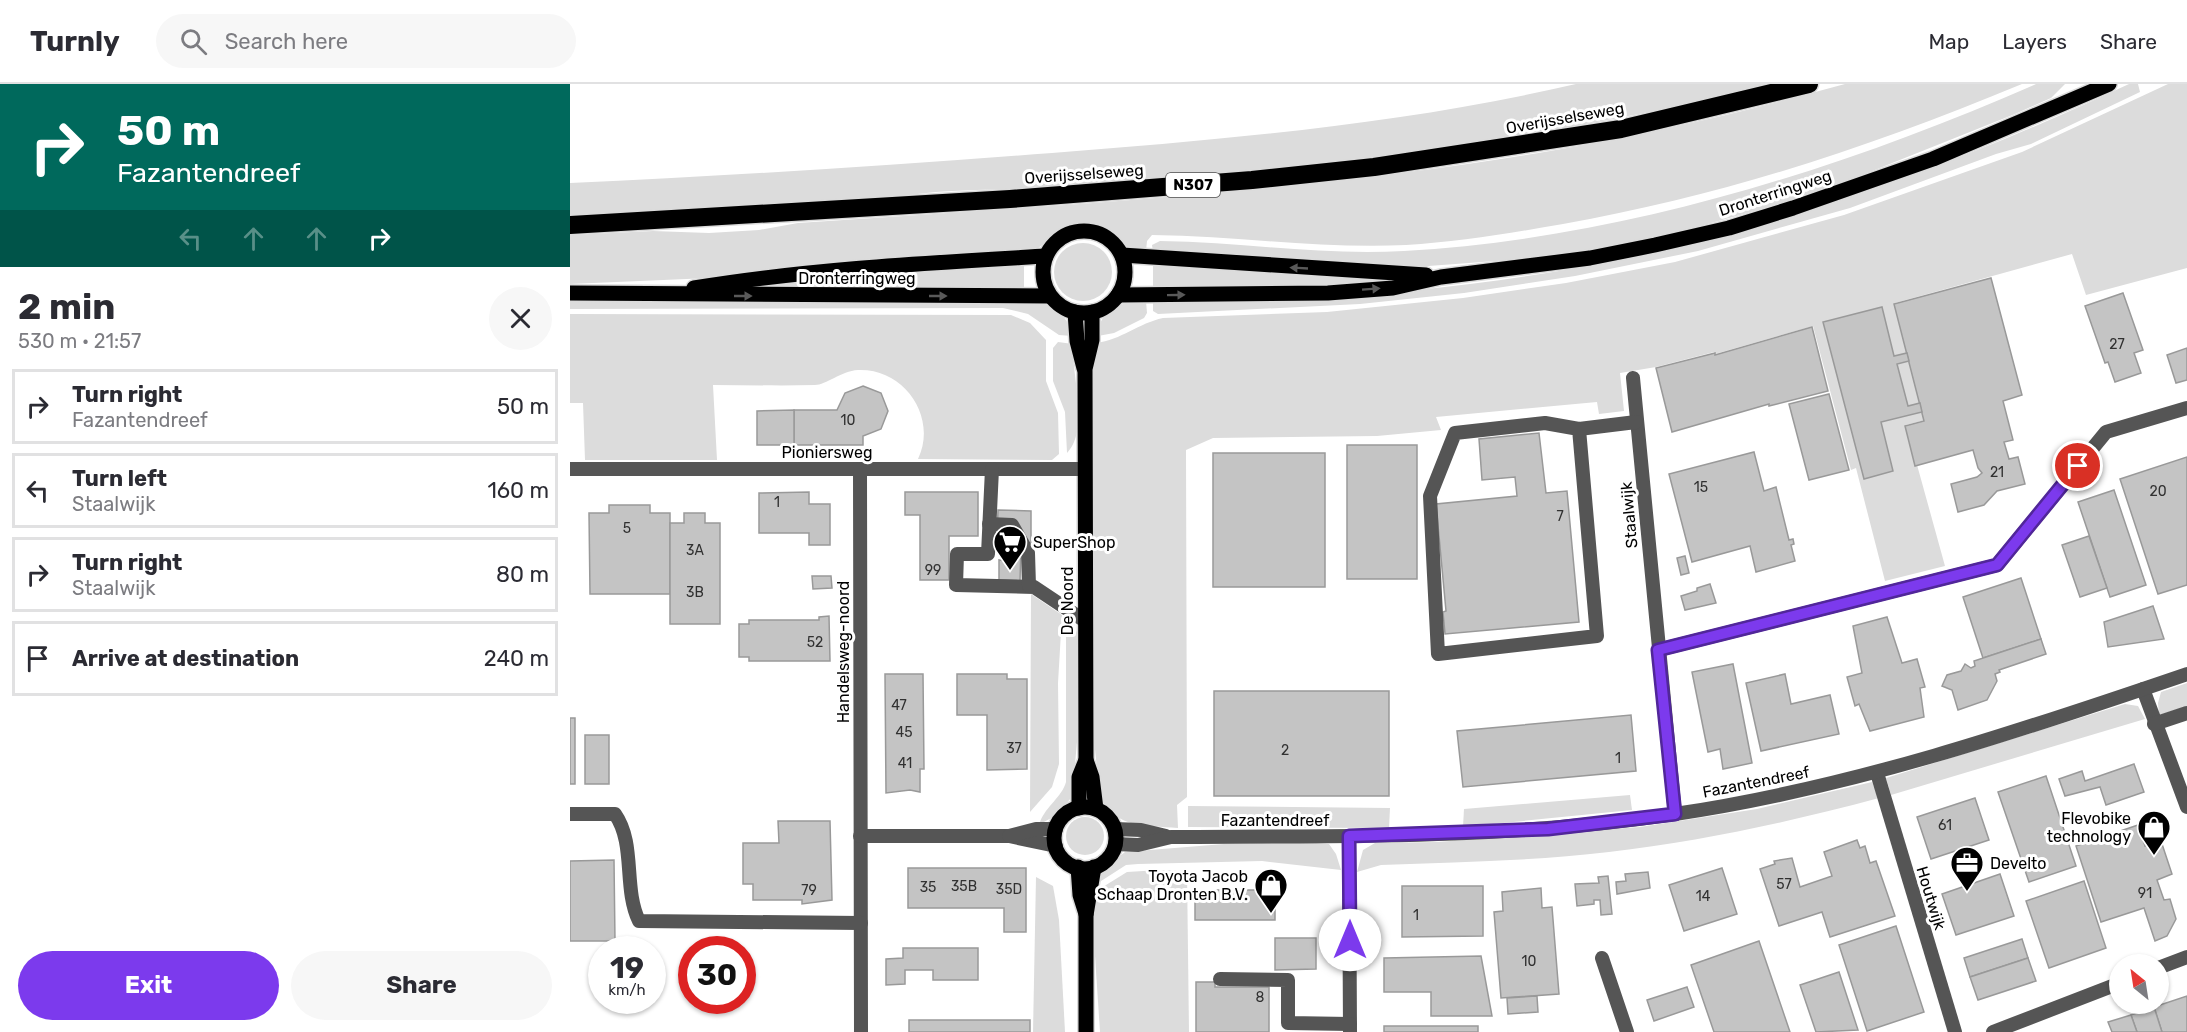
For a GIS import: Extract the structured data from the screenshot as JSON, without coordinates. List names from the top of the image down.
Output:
{
  "streets": {
    "highway": ["Overijsselseweg", "N307"],
    "main road": ["Dronterringweg", "De Noord"],
    "street": [
      "Pioniersweg",
      "Staalwijk",
      "Handelsweg-noord",
      "Fazantendreef",
      "Houtwijk"
    ]
  },
  "crossings": [
    ["Dronterringweg", "De Noord"],
    ["Pioniersweg", "De Noord"],
    ["Pioniersweg", "Handelsweg-noord"],
    ["Staalwijk", "Fazantendreef"],
    ["De Noord", "Fazantendreef"],
    ["Fazantendreef", "Houtwijk"]
  ],
  "places": {
    "supermarket": ["SuperShop"],
    "shop": ["Flevobike technology", "Toyota Jacob Schaap Dronten B.V."],
    "office": ["Develto"]
  },
  "house_numbers": [
    "27",
    "10",
    "21",
    "15",
    "20",
    "1",
    "7",
    "5",
    "3A",
    "99",
    "3B",
    "52",
    "47",
    "45",
    "37",
    "2",
    "1",
    "41",
    "61",
    "57",
    "35B",
    "35",
    "35D",
    "79",
    "91",
    "14",
    "1",
    "10",
    "8"
  ],
  "north": "top left",
  "page": {
    "header": "Turnly",
    "search": "Search here",
    "nav": ["Map", "Layers", "Share"],
    "turn": ["50 m", "Fazantendreef"],
    "heading": ["2 min", "530 m · 21:57"],
    "list": [
      {
        "name": "Turn right",
        "note": "Fazantendreef",
        "value": "50 m"
      },
      {
        "name": "Turn left",
        "note": "Staalwijk",
        "value": "160 m"
      },
      {
        "name": "Turn right",
        "note": "Staalwijk",
        "value": "80 m"
      },
      {
        "name": "Arrive at destination",
        "value": "240 m"
      }
    ],
    "speed": "19 km/h",
    "limit": "30",
    "buttons": ["Exit", "Share"]
  }
}
